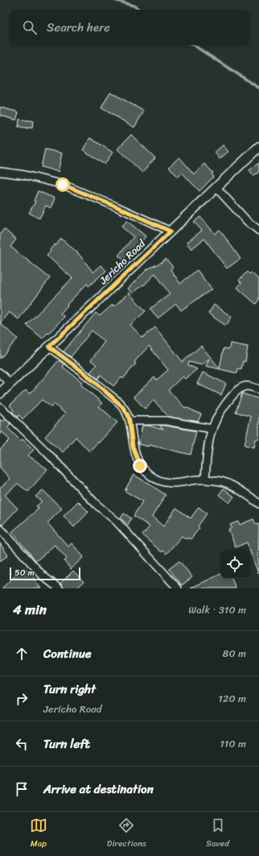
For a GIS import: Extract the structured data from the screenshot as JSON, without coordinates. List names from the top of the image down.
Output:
{
  "streets": {
    "street": ["Jericho Road"]
  },
  "scale_bar": "50 m",
  "page": {
    "search": "Search here",
    "scale": "50 m",
    "heading": ["4 min", "Walk · 310 m"],
    "list": [
      ["Continue", "80 m"],
      ["Turn right", "Jericho Road", "120 m"],
      ["Turn left", "110 m"],
      "Arrive at destination"
    ],
    "nav": ["Map", "Directions", "Saved"]
  }
}
